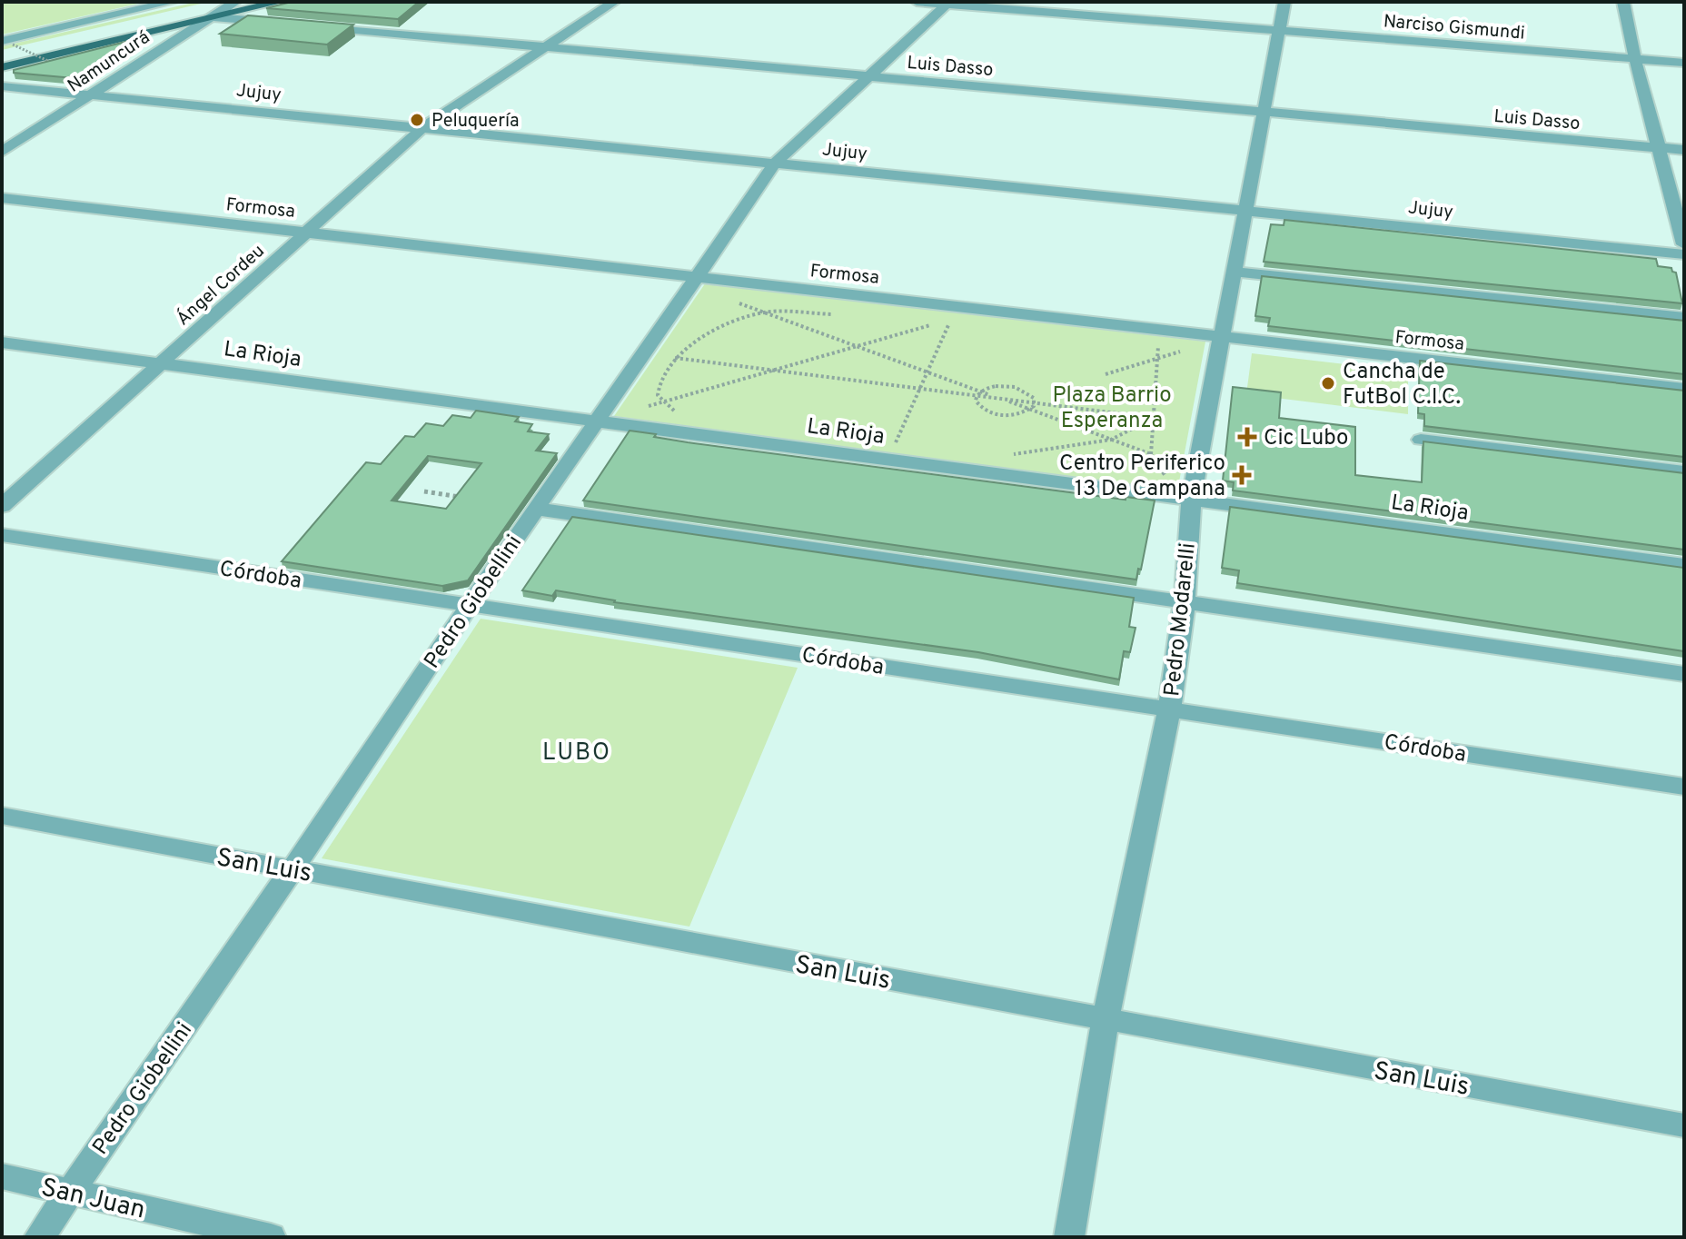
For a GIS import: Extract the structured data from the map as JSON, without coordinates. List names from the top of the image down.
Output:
{
  "streets": {
    "street": [
      "Narciso Gismundi",
      "Namuncurá",
      "Luis Dasso",
      "Jujuy",
      "Formosa",
      "Ángel Cordeu",
      "La Rioja",
      "Córdoba",
      "Pedro Giobellini",
      "Pedro Modarelli",
      "San Luis",
      "San Juan"
    ]
  },
  "crossings": [
    ["Narciso Gismundi", "Pedro Giobellini"],
    ["Narciso Gismundi", "Pedro Modarelli"],
    ["Namuncurá", "Jujuy"],
    ["Luis Dasso", "Ángel Cordeu"],
    ["Luis Dasso", "Pedro Giobellini"],
    ["Luis Dasso", "Pedro Modarelli"],
    ["Jujuy", "Ángel Cordeu"],
    ["Jujuy", "Pedro Giobellini"],
    ["Jujuy", "Pedro Modarelli"],
    ["Formosa", "Ángel Cordeu"],
    ["Formosa", "Pedro Giobellini"],
    ["Formosa", "Pedro Modarelli"],
    ["Ángel Cordeu", "La Rioja"],
    ["La Rioja", "Pedro Giobellini"],
    ["La Rioja", "Pedro Modarelli"],
    ["Córdoba", "Pedro Giobellini"],
    ["Córdoba", "Pedro Modarelli"],
    ["Pedro Giobellini", "San Luis"],
    ["Pedro Giobellini", "San Juan"],
    ["Pedro Modarelli", "San Luis"]
  ],
  "districts": ["LUBO"],
  "parks": ["Plaza Barrio Esperanza"],
  "places": {
    "other": ["Peluquería", "Cancha de FutBol C.I.C."],
    "health": ["Cic Lubo", "Centro Periferico 13 De Campana"]
  }
}
